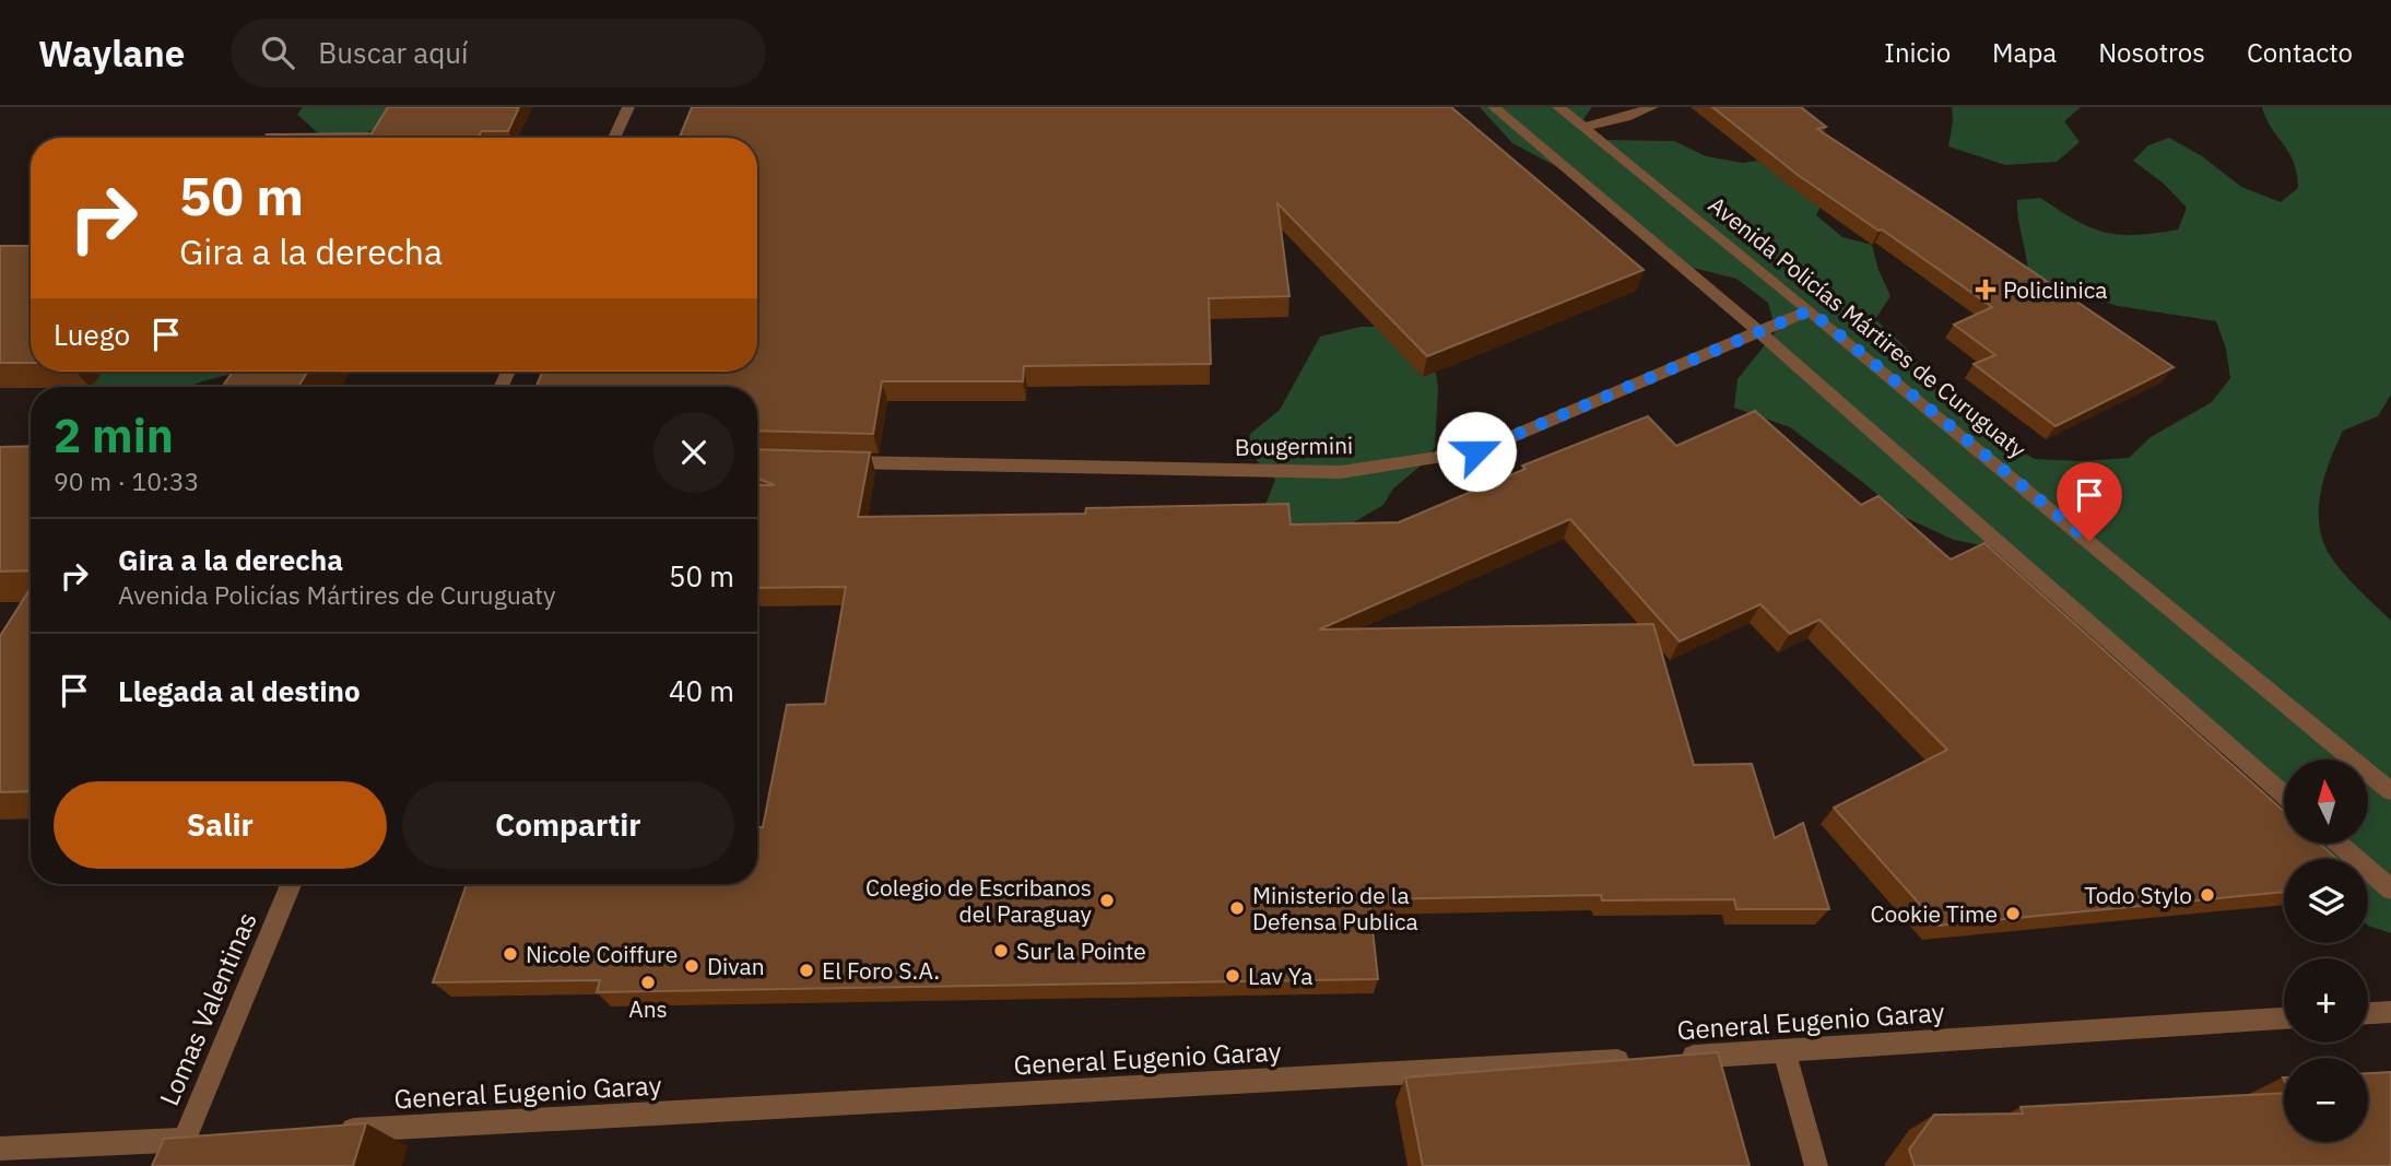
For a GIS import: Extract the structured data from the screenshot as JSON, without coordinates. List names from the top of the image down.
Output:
{
  "streets": {
    "street": [
      "Avenida Policías Mártires de Curuguaty",
      "Bougermini",
      "Lomas Valentinas",
      "General Eugenio Garay"
    ]
  },
  "crossings": [
    ["Avenida Policías Mártires de Curuguaty", "Bougermini"]
  ],
  "places": {
    "health": ["Policlinica"],
    "other": [
      "Todo Stylo",
      "Colegio de Escribanos del Paraguay",
      "Ministerio de la Defensa Publica",
      "Cookie Time",
      "Sur la Pointe",
      "Nicole Coiffure",
      "Divan",
      "El Foro S.A.",
      "Lav Ya",
      "Ans"
    ]
  },
  "north": "top",
  "page": {
    "header": "Waylane",
    "search": "Buscar aquí",
    "nav": [
      "Inicio",
      "Mapa",
      "Nosotros",
      "Contacto"
    ],
    "turn": ["50 m", "Gira a la derecha"],
    "then": "Luego",
    "heading": ["2 min", "90 m · 10:33"],
    "list": [
      {
        "name": "Gira a la derecha",
        "note": "Avenida Policías Mártires de Curuguaty",
        "value": "50 m"
      },
      {
        "name": "Llegada al destino",
        "value": "40 m"
      }
    ],
    "map_buttons": ["+", "−"],
    "buttons": ["Salir", "Compartir"]
  }
}
